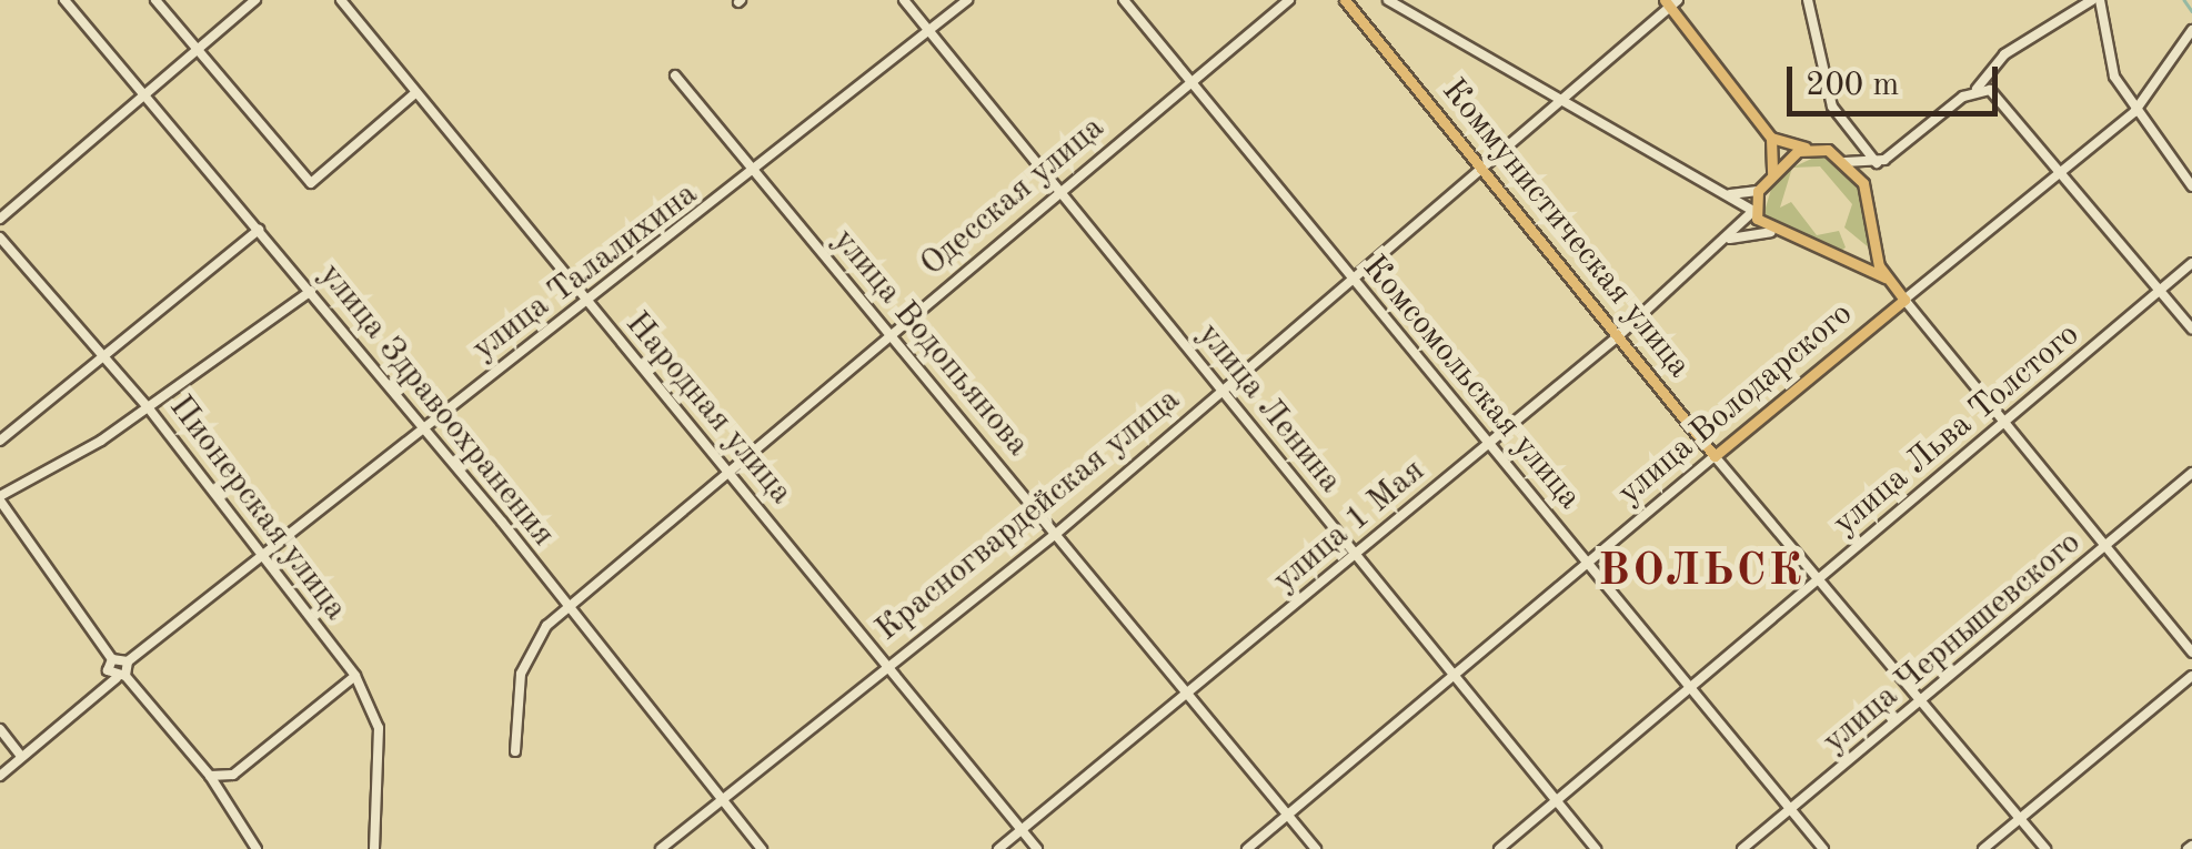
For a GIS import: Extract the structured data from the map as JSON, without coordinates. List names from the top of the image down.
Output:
{
  "streets": {
    "main road": ["Коммунистическая улица", "улица Володарского"],
    "street": [
      "Одесская улица",
      "улица Талалихина",
      "улица Водопьянова",
      "Комсомольская улица",
      "улица Здравоохранения",
      "Народная улица",
      "улица Ленина",
      "улица Льва Толстого",
      "Пионерская улица",
      "Красногвардейская улица",
      "улица 1 Мая",
      "улица Чернышевского"
    ]
  },
  "crossings": [
    ["Одесская улица", "улица Водопьянова"],
    ["Одесская улица", "Комсомольская улица"],
    ["Одесская улица", "улица Здравоохранения"],
    ["Одесская улица", "Народная улица"],
    ["Одесская улица", "улица Ленина"],
    ["Коммунистическая улица", "улица Володарского"],
    ["Коммунистическая улица", "улица Льва Толстого"],
    ["Коммунистическая улица", "Красногвардейская улица"],
    ["Коммунистическая улица", "улица 1 Мая"],
    ["Коммунистическая улица", "улица Чернышевского"],
    ["улица Талалихина", "улица Водопьянова"],
    ["улица Талалихина", "улица Здравоохранения"],
    ["улица Талалихина", "Народная улица"],
    ["улица Талалихина", "улица Ленина"],
    ["улица Талалихина", "Пионерская улица"],
    ["улица Водопьянова", "улица Володарского"],
    ["улица Водопьянова", "Красногвардейская улица"],
    ["улица Водопьянова", "улица 1 Мая"],
    ["Комсомольская улица", "улица Володарского"],
    ["Комсомольская улица", "улица Льва Толстого"],
    ["Комсомольская улица", "Красногвардейская улица"],
    ["Комсомольская улица", "улица 1 Мая"],
    ["Комсомольская улица", "улица Чернышевского"],
    ["улица Володарского", "улица Ленина"],
    ["улица Здравоохранения", "Красногвардейская улица"],
    ["Народная улица", "Красногвардейская улица"],
    ["Народная улица", "улица 1 Мая"],
    ["улица Ленина", "улица Льва Толстого"],
    ["улица Ленина", "Красногвардейская улица"],
    ["улица Ленина", "улица 1 Мая"]
  ],
  "districts": ["ВОЛЬСК"],
  "scale_bar": "200 m"
}
